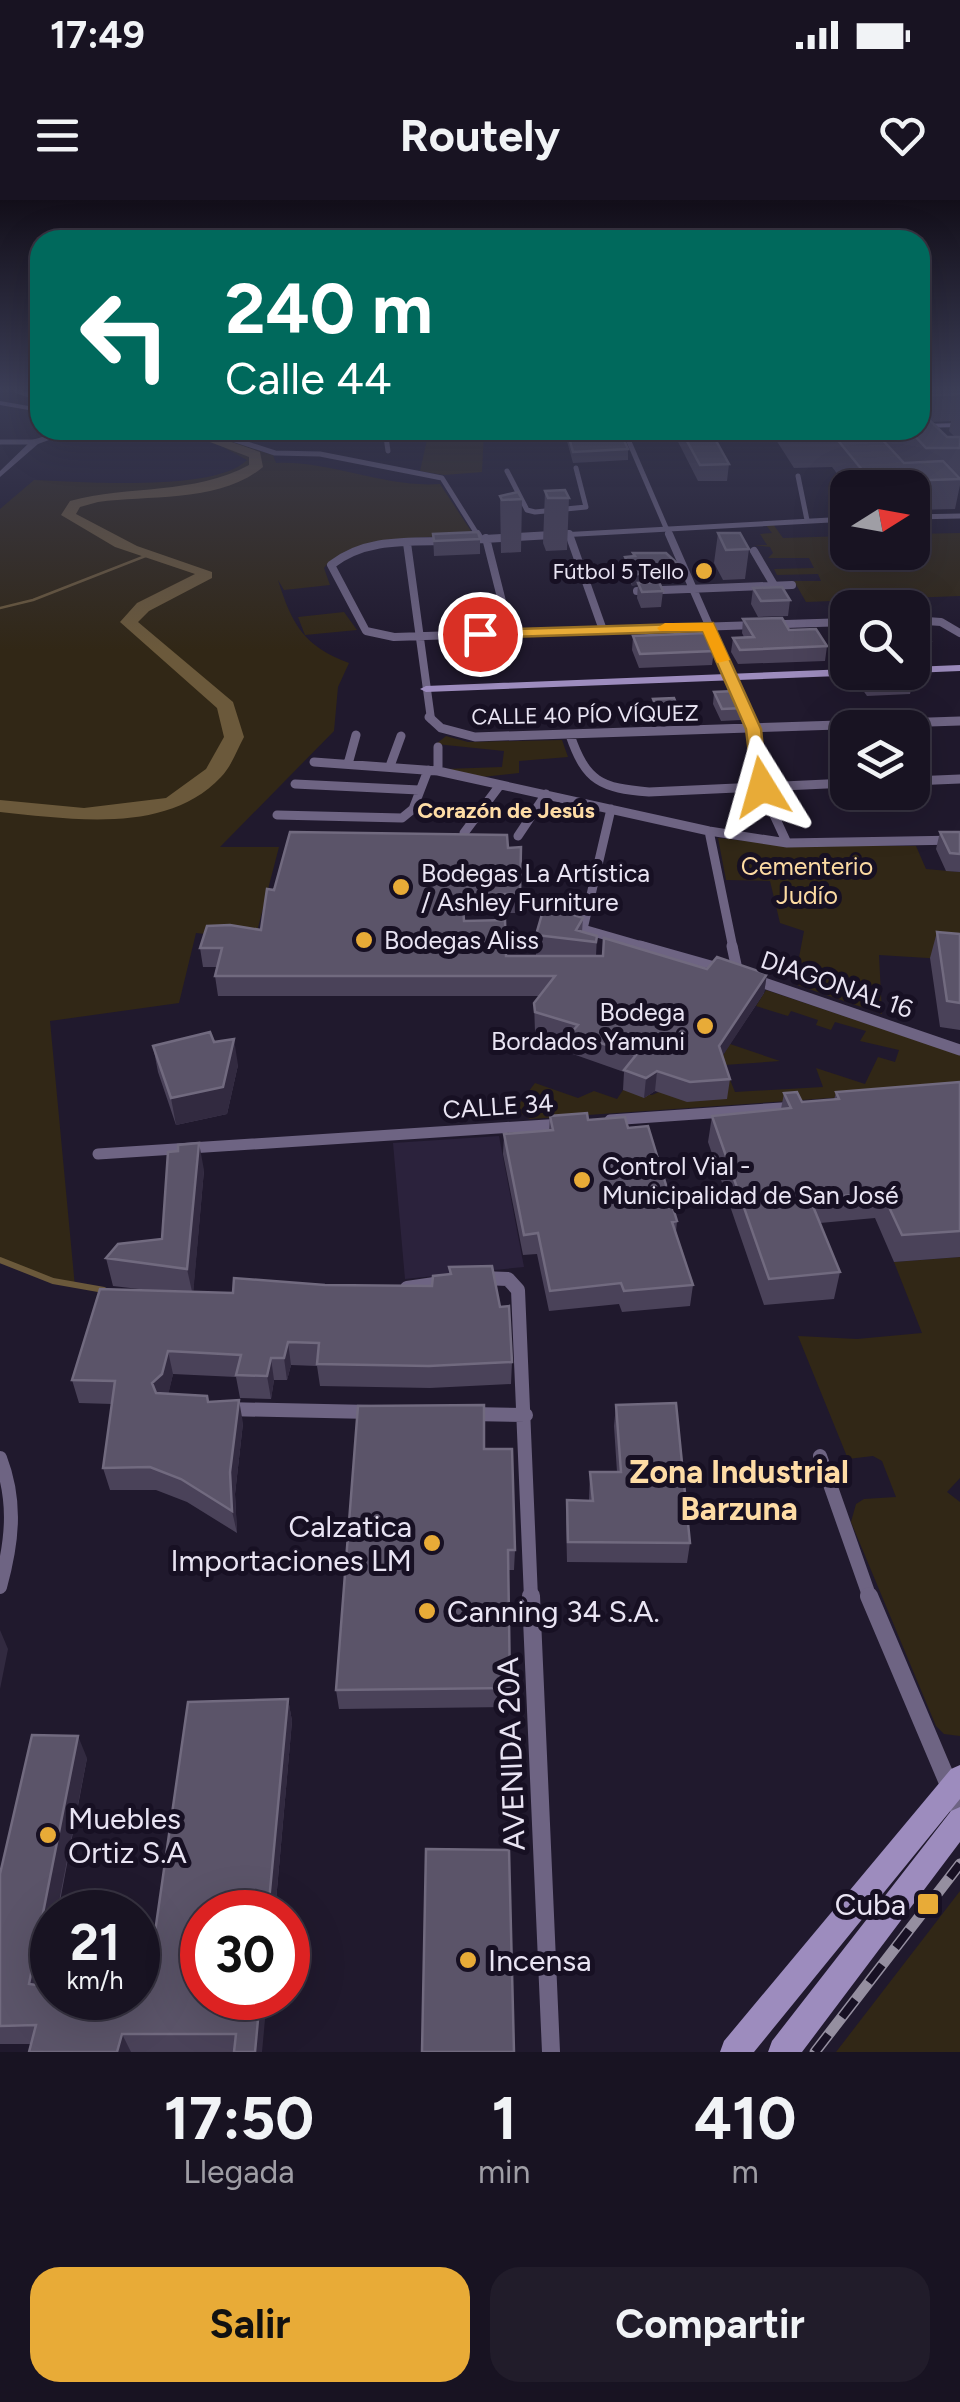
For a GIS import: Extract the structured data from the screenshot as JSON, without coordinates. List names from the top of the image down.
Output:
{
  "streets": {
    "street": [
      "CALLE 40 PÍO VÍQUEZ",
      "DIAGONAL 16",
      "CALLE 34",
      "AVENIDA 20A"
    ]
  },
  "districts": ["Corazón de Jesús", "Zona Industrial Barzuna"],
  "parks": ["Cementerio Judío"],
  "places": {
    "other": [
      "Fútbol 5 Tello",
      "Bodegas La Artística / Ashley Furniture",
      "Bodegas Aliss",
      "Bodega Bordados Yamuni",
      "Control Vial - Municipalidad de San José",
      "Calzatica Importaciones LM",
      "Canning 34 S.A.",
      "Muebles Ortiz S.A",
      "Incensa"
    ],
    "transit": ["Cuba"]
  },
  "north": "right",
  "page": {
    "status": "17:49",
    "header": "Routely",
    "turn": ["240 m", "Calle 44"],
    "speed": "21 km/h",
    "limit": "30",
    "eta": [
      "17:50",
      "Llegada",
      "1",
      "min",
      "410",
      "m"
    ],
    "buttons": ["Salir", "Compartir"]
  }
}
